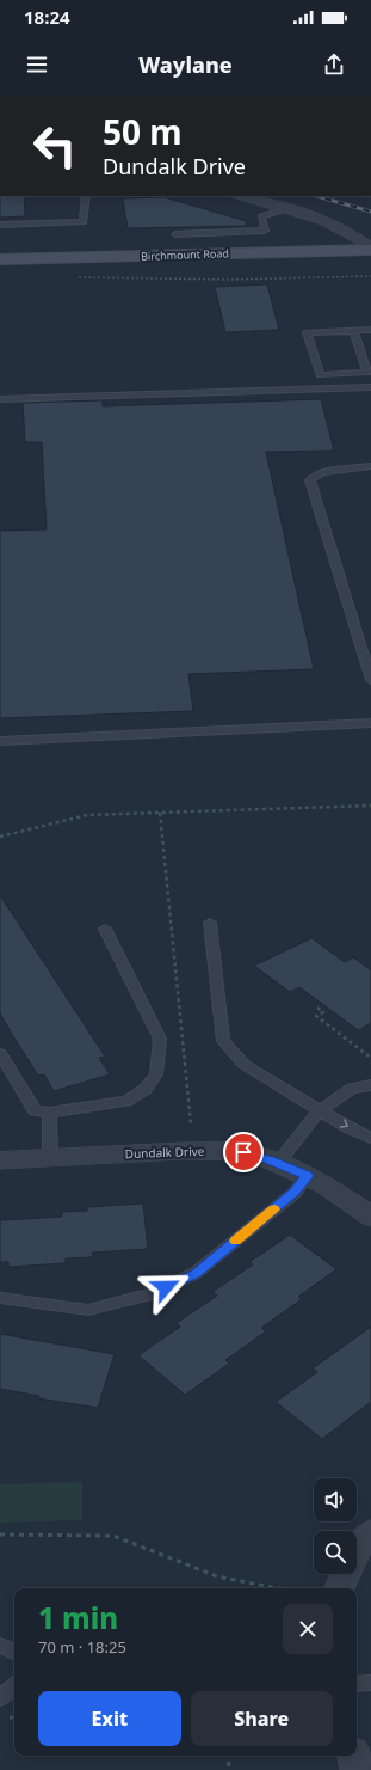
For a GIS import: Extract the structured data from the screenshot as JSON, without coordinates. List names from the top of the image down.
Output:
{
  "streets": {
    "main road": ["Birchmount Road"],
    "street": ["Dundalk Drive"]
  },
  "page": {
    "status": "18:24",
    "header": "Waylane",
    "turn": ["50 m", "Dundalk Drive"],
    "heading": ["1 min", "70 m · 18:25"],
    "buttons": ["Exit", "Share"]
  }
}
